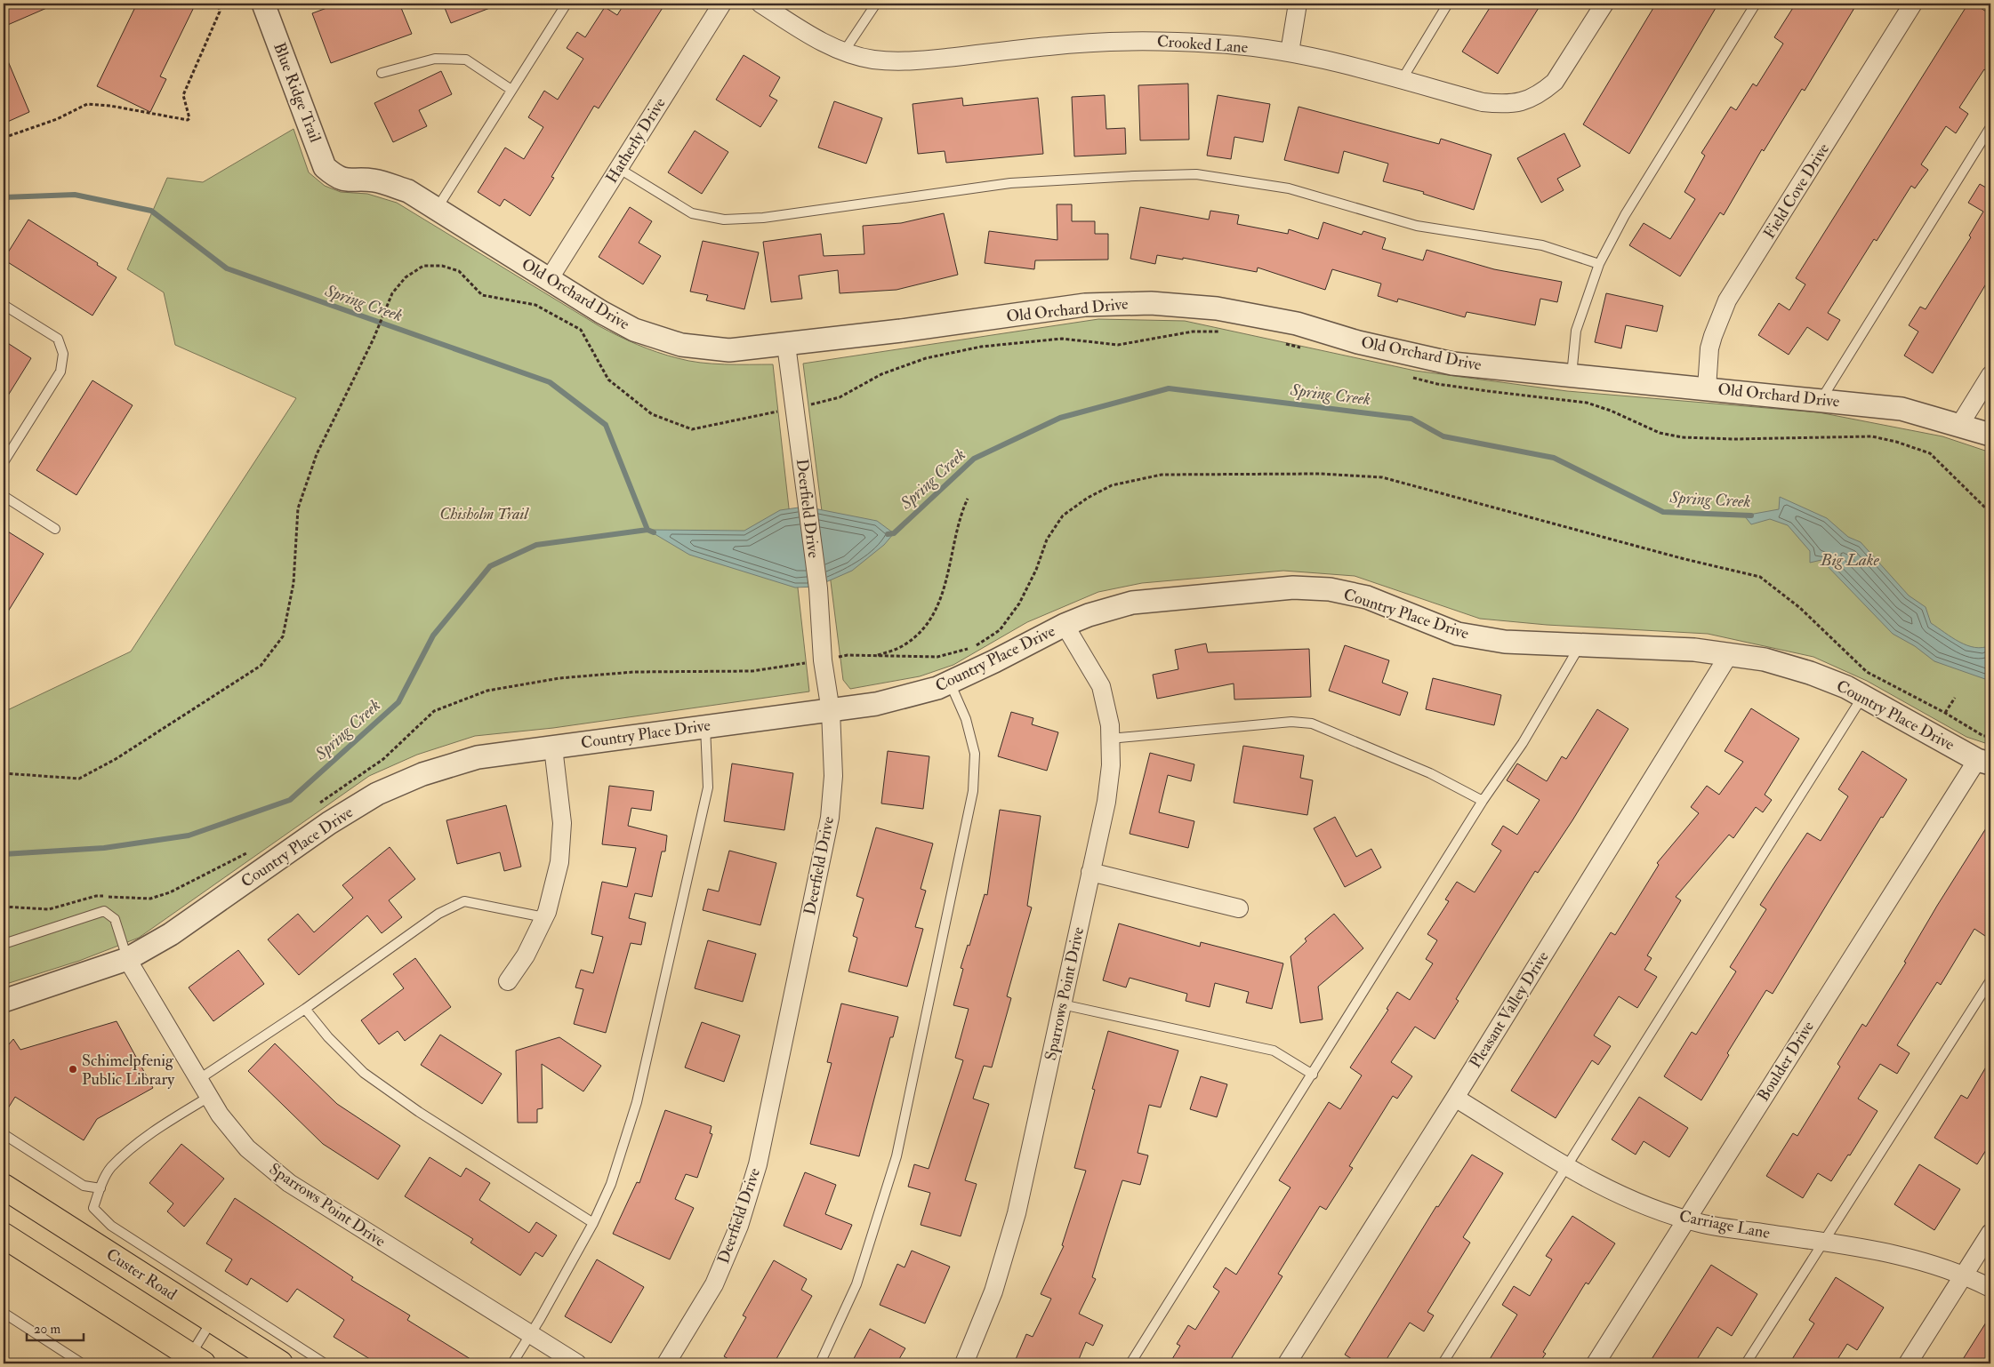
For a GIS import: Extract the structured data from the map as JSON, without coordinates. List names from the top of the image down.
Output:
{
  "streets": {
    "main road": ["Custer Road"],
    "street": [
      "Crooked Lane",
      "Blue Ridge Trail",
      "Hatherly Drive",
      "Field Cove Drive",
      "Old Orchard Drive",
      "Deerfield Drive",
      "Country Place Drive",
      "Sparrows Point Drive",
      "Pleasant Valley Drive",
      "Boulder Drive",
      "Carriage Lane"
    ]
  },
  "crossings": [
    ["Blue Ridge Trail", "Old Orchard Drive"],
    ["Hatherly Drive", "Old Orchard Drive"],
    ["Field Cove Drive", "Old Orchard Drive"],
    ["Old Orchard Drive", "Deerfield Drive"],
    ["Deerfield Drive", "Country Place Drive"],
    ["Country Place Drive", "Sparrows Point Drive"],
    ["Country Place Drive", "Pleasant Valley Drive"],
    ["Country Place Drive", "Boulder Drive"],
    ["Pleasant Valley Drive", "Carriage Lane"],
    ["Boulder Drive", "Carriage Lane"]
  ],
  "water": ["Spring Creek", "Big Lake"],
  "parks": ["Chisholm Trail"],
  "places": ["Schimelpfenig Public Library"],
  "scale_bar": "20 m"
}
